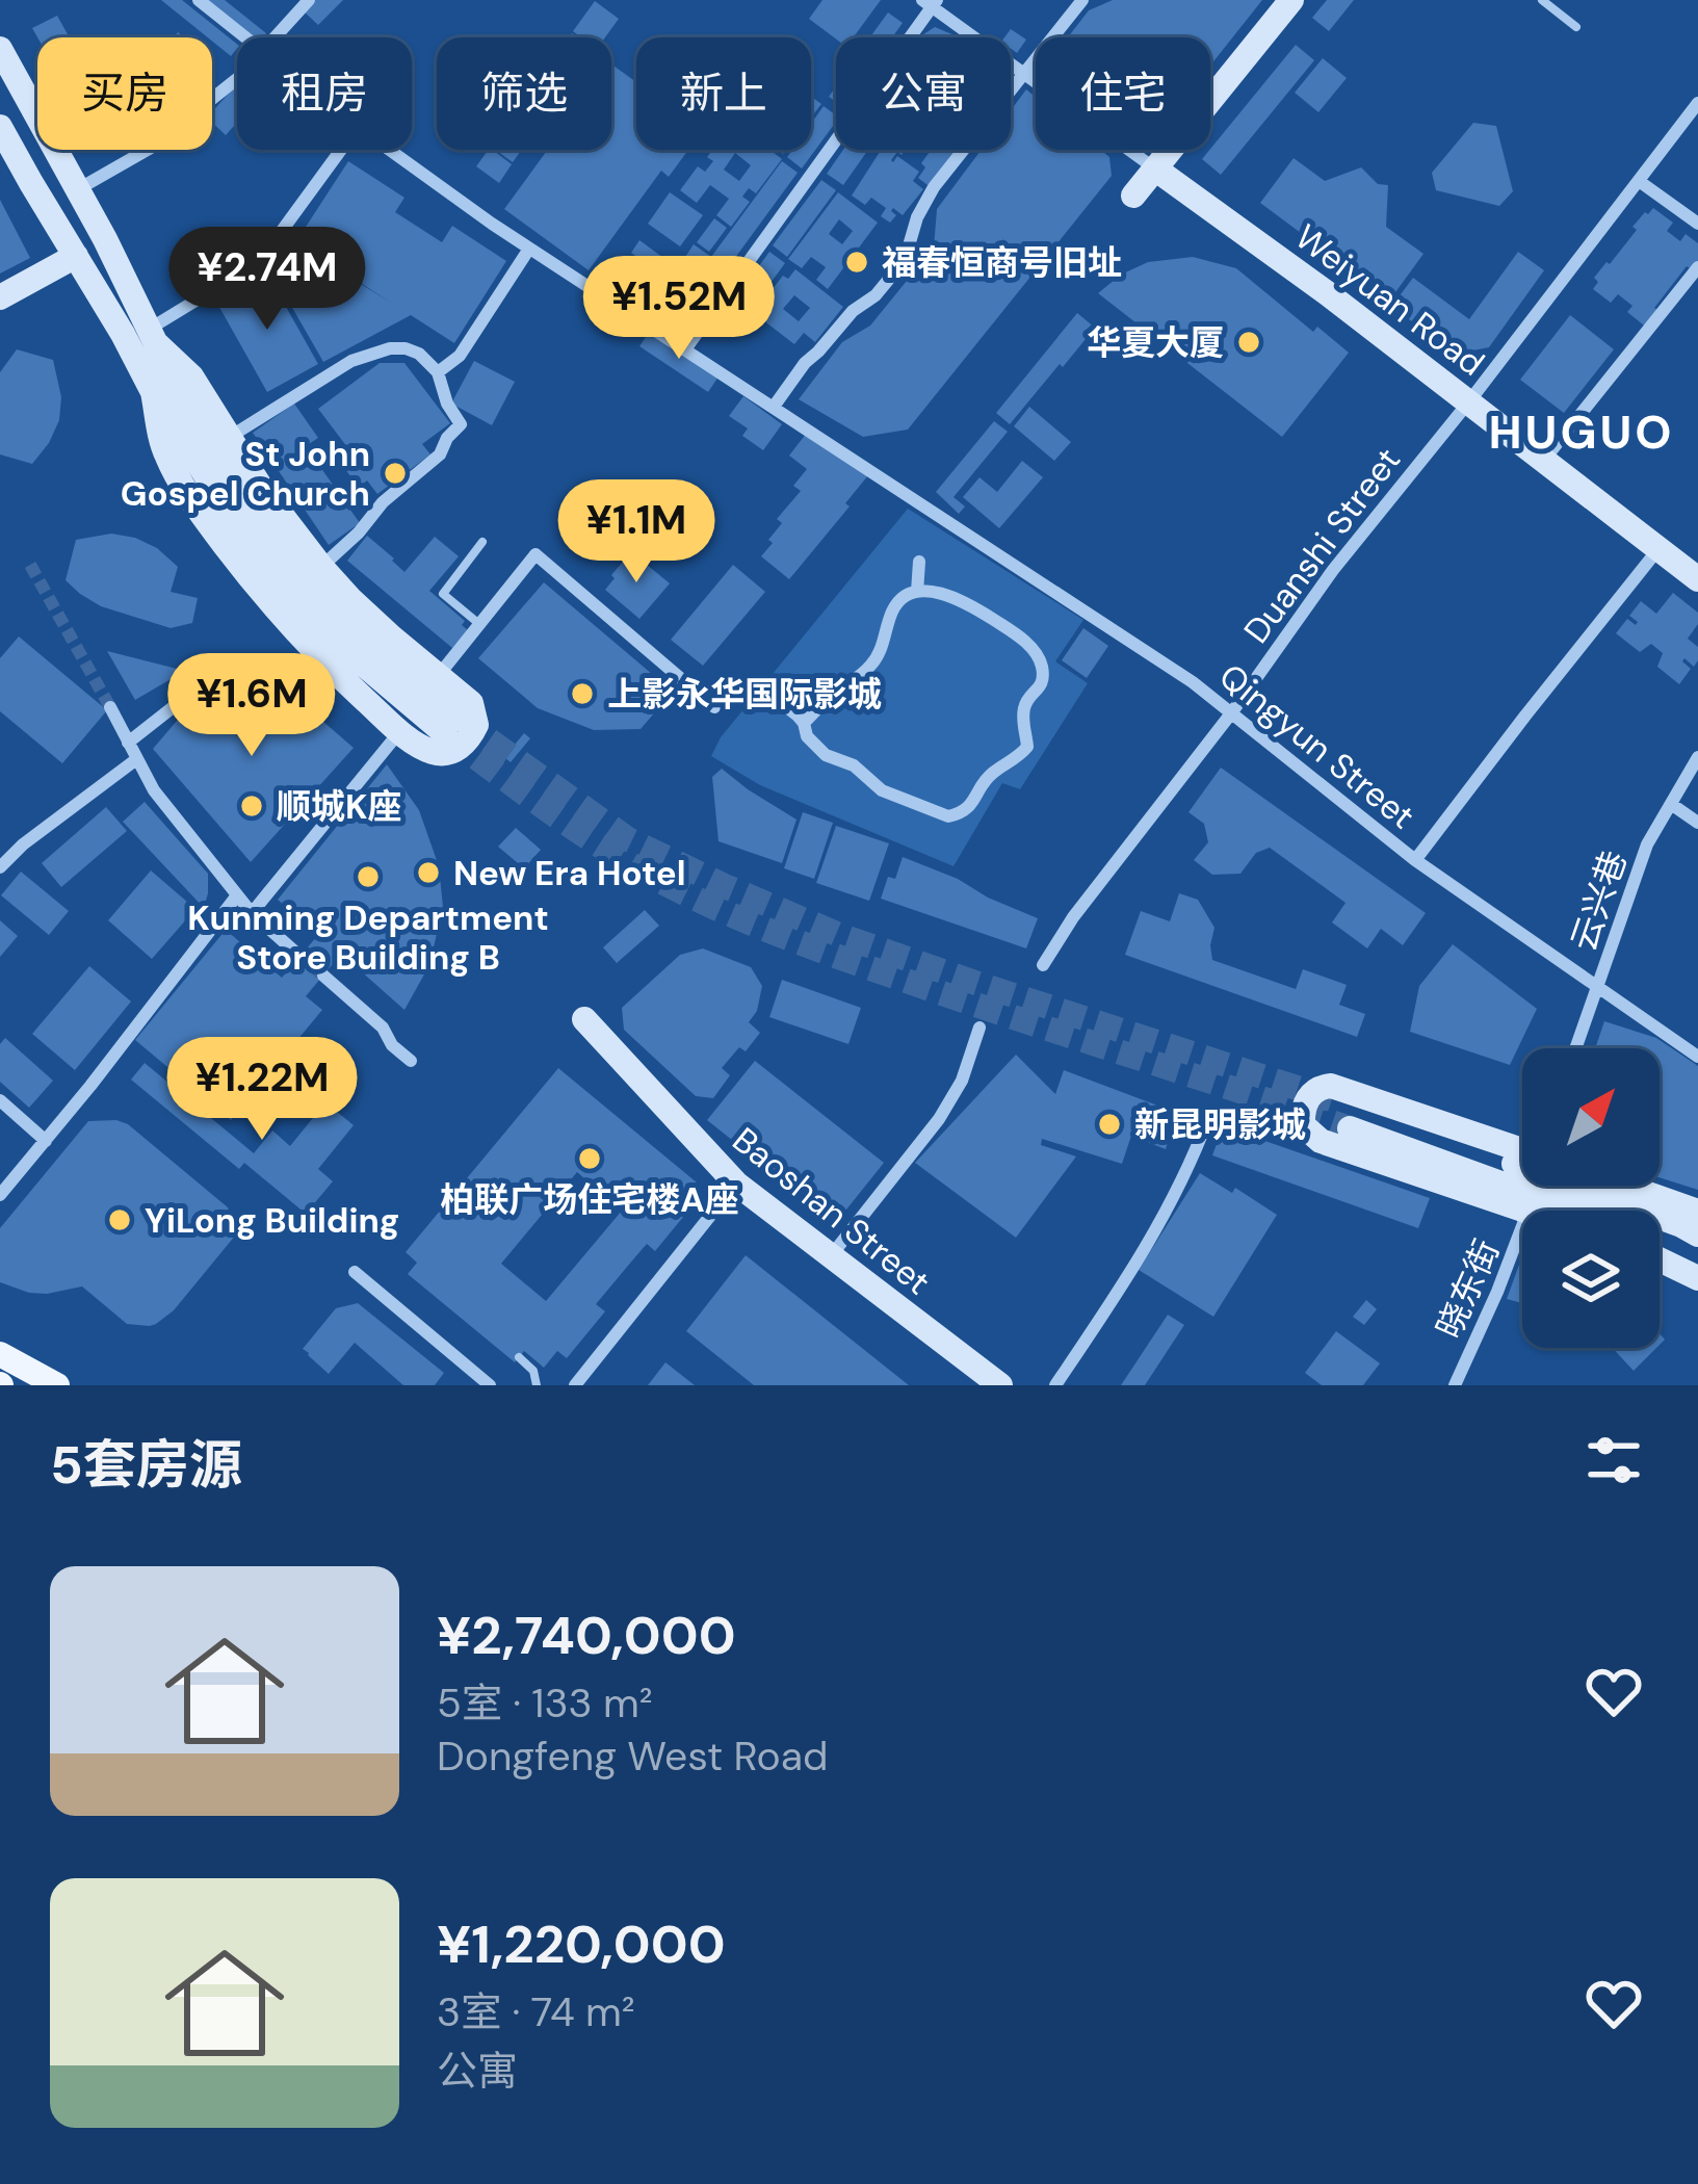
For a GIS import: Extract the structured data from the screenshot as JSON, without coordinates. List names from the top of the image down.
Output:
{
  "streets": {
    "main road": ["Weiyuan Road", "Baoshan Street"],
    "street": [
      "Duanshi Street",
      "Qingyun Street",
      "云兴巷",
      "晓东街"
    ]
  },
  "crossings": [
    ["Weiyuan Road", "Duanshi Street"],
    ["Duanshi Street", "Qingyun Street"],
    ["Qingyun Street", "云兴巷"]
  ],
  "districts": ["HUGUO"],
  "places": [
    "福春恒商号旧址",
    "华夏大厦",
    "St John Gospel Church",
    "上影永华国际影城",
    "顺城K座",
    "New Era Hotel",
    "Kunming Department Store Building B",
    "新昆明影城",
    "柏联广场住宅楼A座",
    "YiLong Building"
  ],
  "north": "top right",
  "page": {
    "chip": [
      "买房",
      "租房",
      "筛选",
      "新上",
      "公寓",
      "住宅"
    ],
    "price": [
      "¥2.74M",
      "¥1.52M",
      "¥1.1M",
      "¥1.6M",
      "¥1.22M"
    ],
    "heading": "5套房源",
    "list": [
      {
        "name": "¥2,740,000",
        "note": "5室 · 133 m² · Dongfeng West Road"
      },
      {
        "name": "¥1,220,000",
        "note": "3室 · 74 m² · 公寓"
      }
    ]
  }
}
